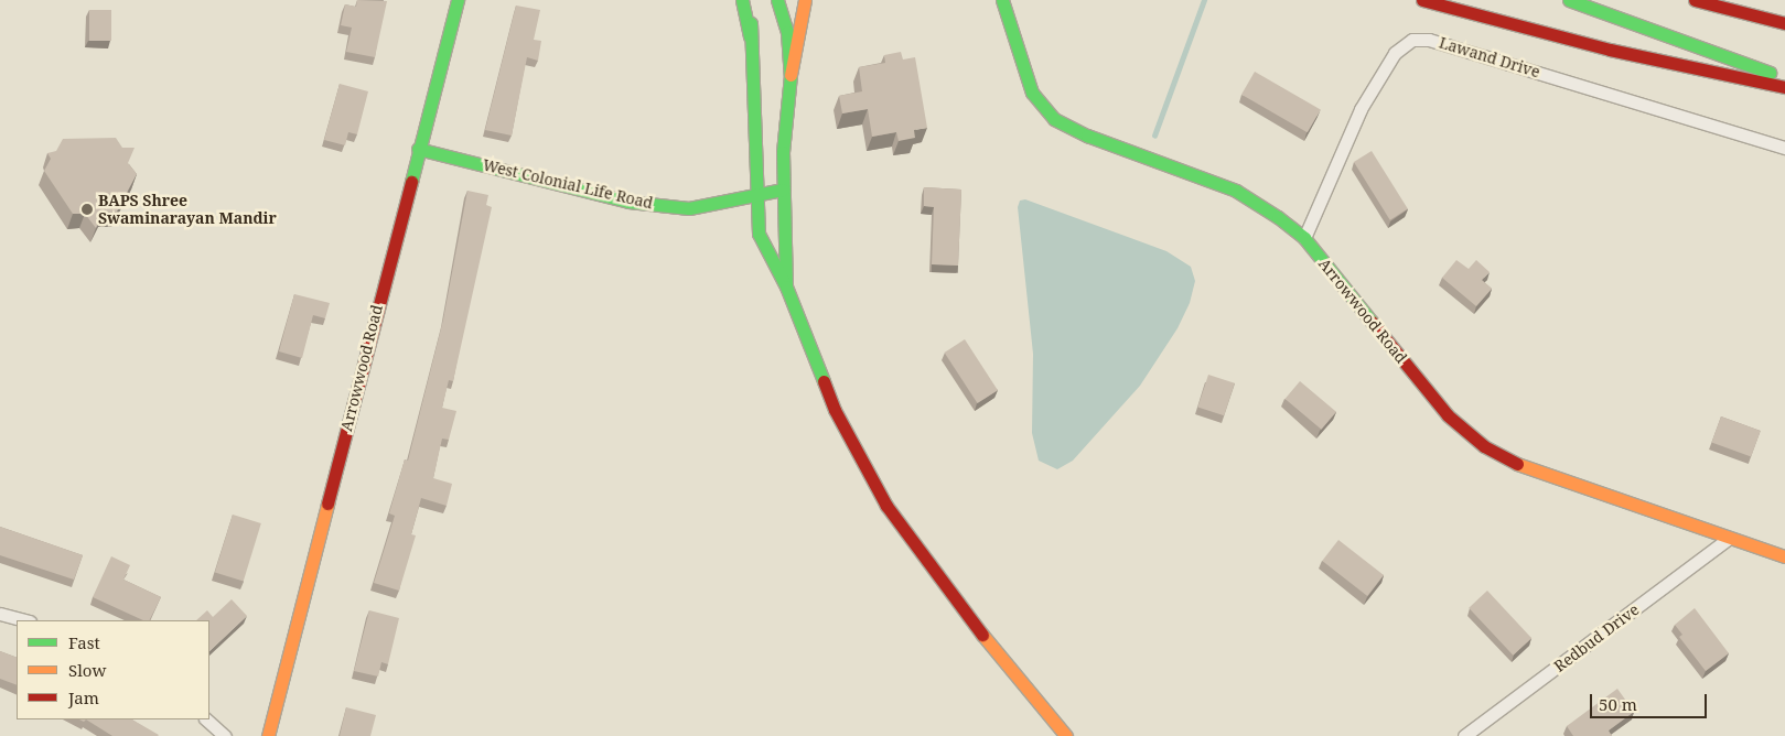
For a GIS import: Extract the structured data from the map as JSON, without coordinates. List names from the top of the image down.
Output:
{
  "streets": {
    "main road": ["West Colonial Life Road", "Arrowwood Road"],
    "street": ["Lawand Drive", "Redbud Drive"]
  },
  "crossings": [
    ["Lawand Drive", "Arrowwood Road"],
    ["West Colonial Life Road", "Arrowwood Road"],
    ["Arrowwood Road", "Redbud Drive"]
  ],
  "places": ["BAPS Shree Swaminarayan Mandir"],
  "legend": ["Fast", "Slow", "Jam"],
  "scale_bar": "50 m"
}
